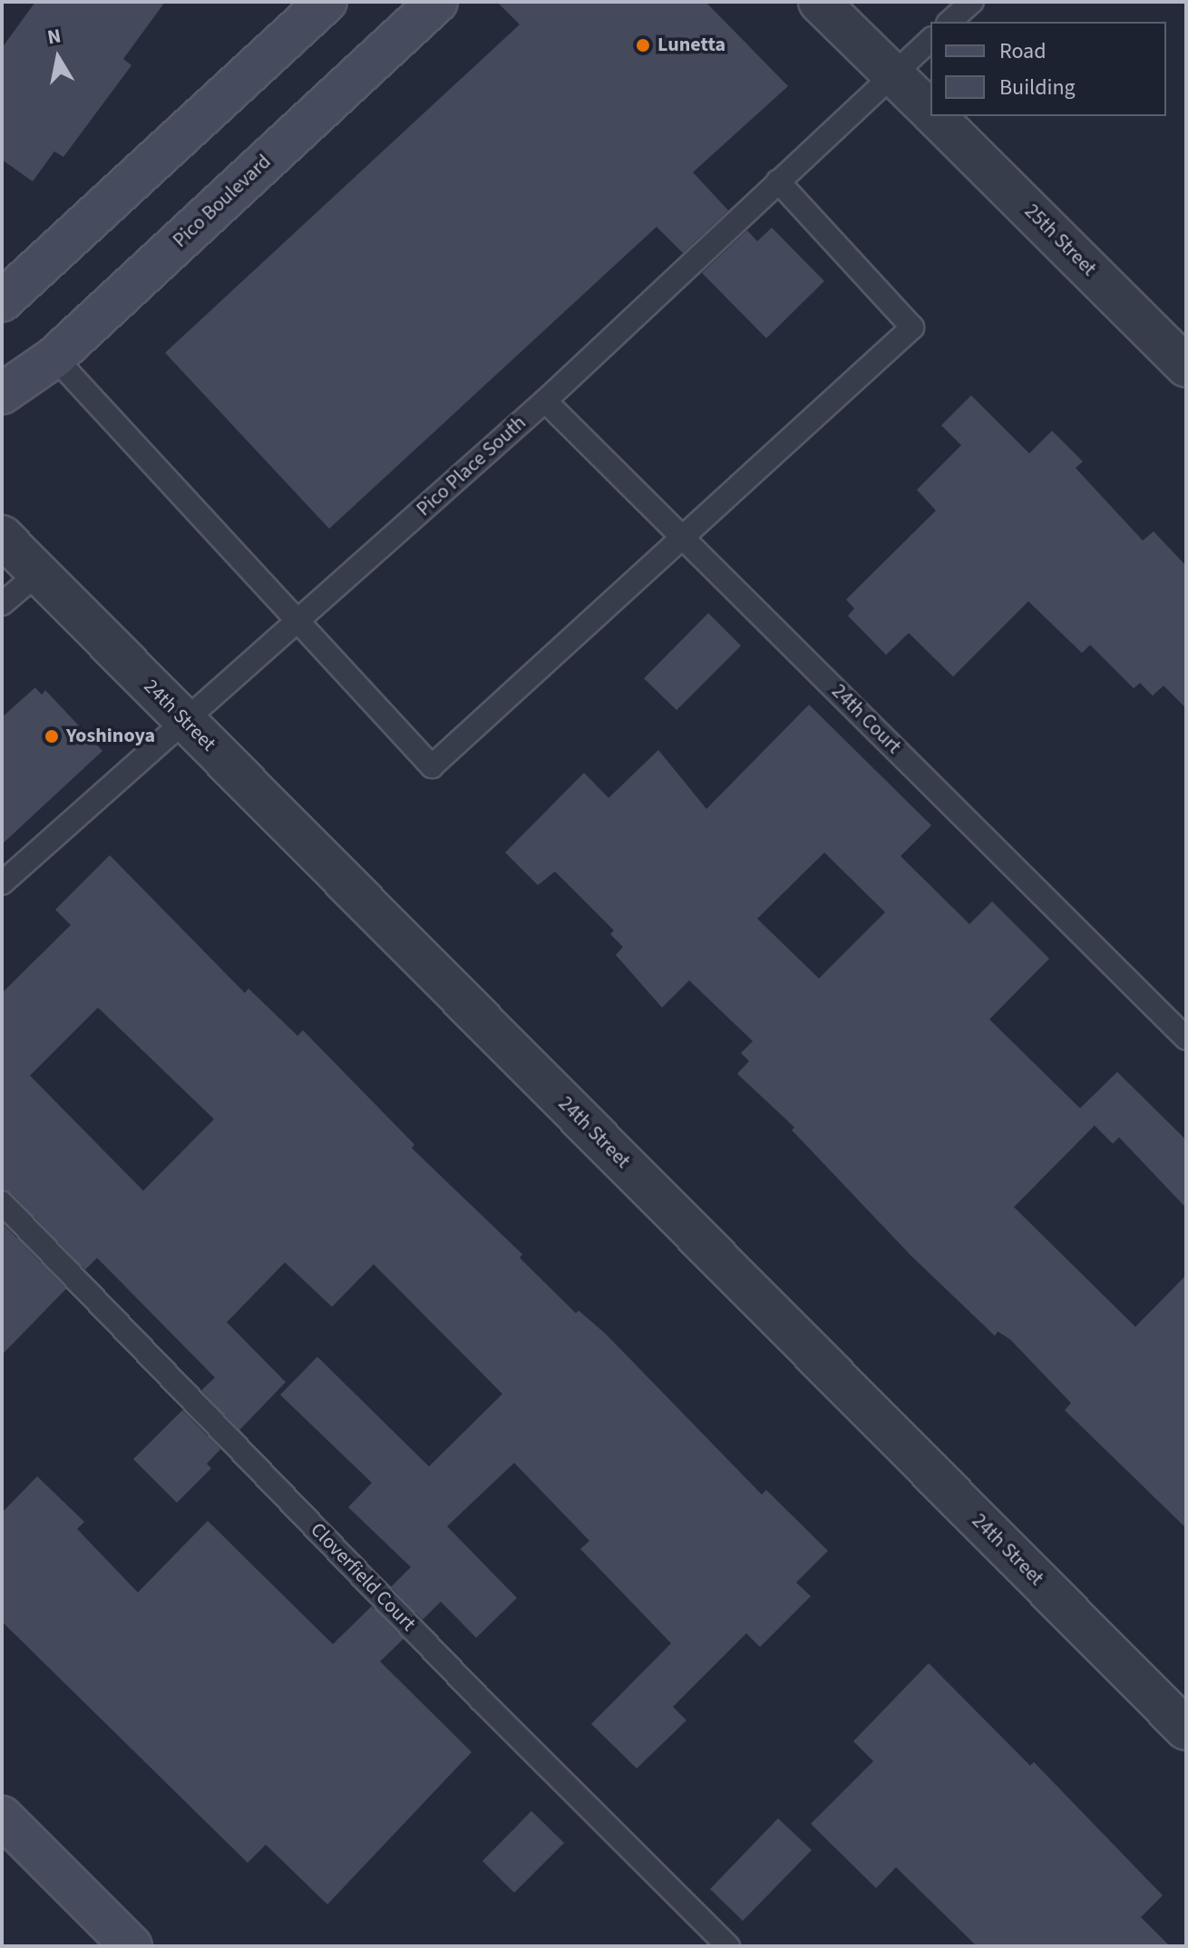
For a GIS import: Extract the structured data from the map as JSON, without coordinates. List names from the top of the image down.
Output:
{
  "streets": {
    "main road": ["Pico Boulevard"],
    "street": ["25th Street", "24th Street"],
    "lane": ["Pico Place South", "24th Court", "Cloverfield Court"]
  },
  "crossings": [
    ["25th Street", "Pico Place South"],
    ["Pico Place South", "24th Street"],
    ["Pico Place South", "24th Court"]
  ],
  "places": ["Lunetta", "Yoshinoya"],
  "legend": ["Road", "Building"],
  "north": "top"
}
